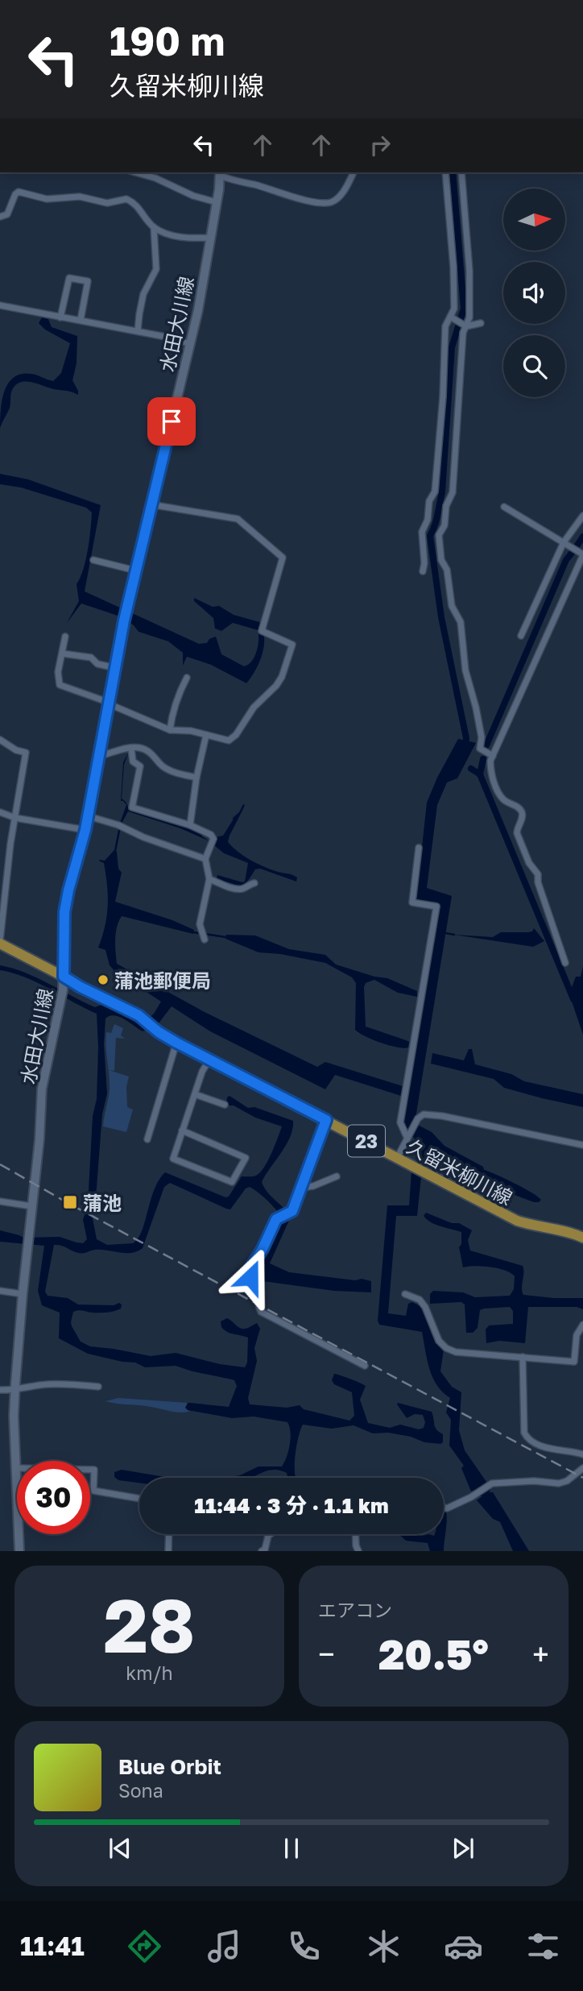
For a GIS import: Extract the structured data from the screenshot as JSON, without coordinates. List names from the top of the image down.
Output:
{
  "streets": {
    "main road": ["水田大川線", "23", "久留米柳川線"]
  },
  "crossings": [
    ["水田大川線", "久留米柳川線"]
  ],
  "places": {
    "other": ["蒲池郵便局"],
    "transit": ["蒲池"]
  },
  "north": "right",
  "page": {
    "turn": ["190 m", "久留米柳川線"],
    "limit": "30",
    "trip": "11:44 · 3 分 · 1.1 km",
    "tile": [
      ["28", "km/h"],
      "エアコン"
    ],
    "heat": ["−", "20.5°", "+"],
    "song": ["Blue Orbit", "Sona"],
    "tabs": "11:41"
  }
}
